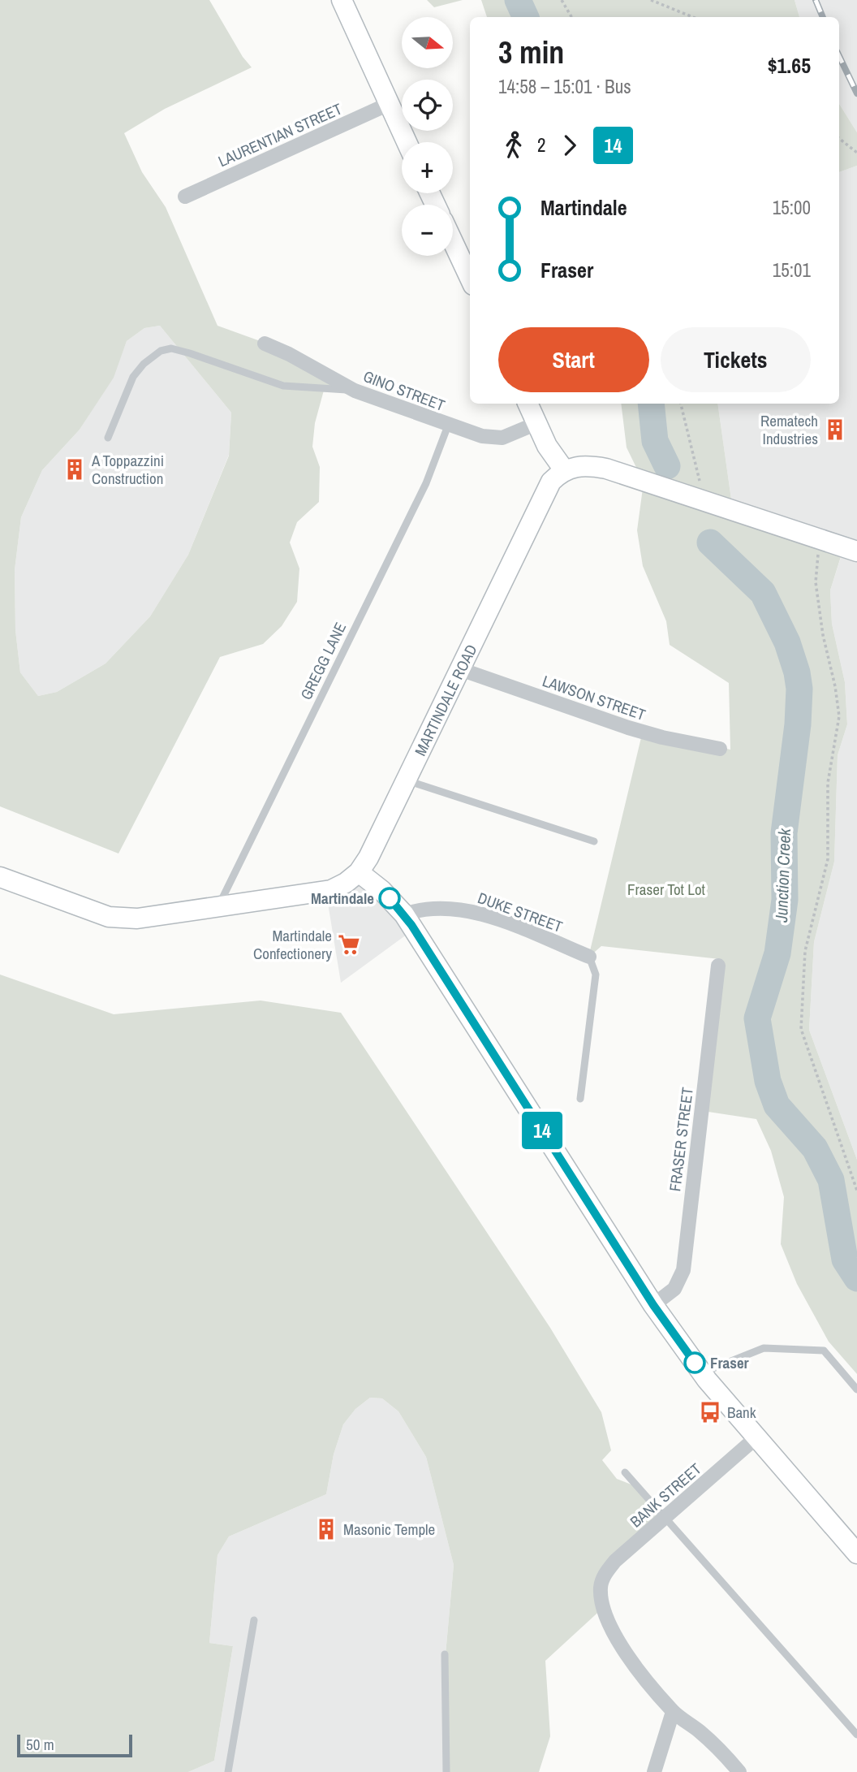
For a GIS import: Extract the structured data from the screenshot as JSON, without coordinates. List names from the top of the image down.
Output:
{
  "streets": {
    "street": [
      "LAURENTIAN STREET",
      "GINO STREET",
      "LAWSON STREET",
      "MARTINDALE ROAD",
      "DUKE STREET",
      "FRASER STREET",
      "BANK STREET"
    ],
    "lane": ["GREGG LANE"]
  },
  "crossings": [
    ["GINO STREET", "GREGG LANE"],
    ["GREGG LANE", "MARTINDALE ROAD"],
    ["LAWSON STREET", "MARTINDALE ROAD"]
  ],
  "water": ["Junction Creek"],
  "parks": ["Fraser Tot Lot"],
  "places": {
    "building": ["Rematech Industries", "A Toppazzini Construction", "Masonic Temple"],
    "other": ["Martindale", "Fraser"],
    "supermarket": ["Martindale Confectionery"],
    "bus stop": ["Bank"]
  },
  "lines": ["bus line 14"],
  "scale_bar": "50 m",
  "north": "right",
  "page": {
    "on_map": "14",
    "map_buttons": ["+", "−"],
    "heading": ["3 min", "14:58 – 15:01 · Bus", "$1.65"],
    "legs": ["2", "14"],
    "list": [
      {
        "name": "Martindale",
        "value": "15:00"
      },
      {
        "name": "Fraser",
        "value": "15:01"
      }
    ],
    "buttons": ["Start", "Tickets"],
    "scale": "50 m"
  }
}
